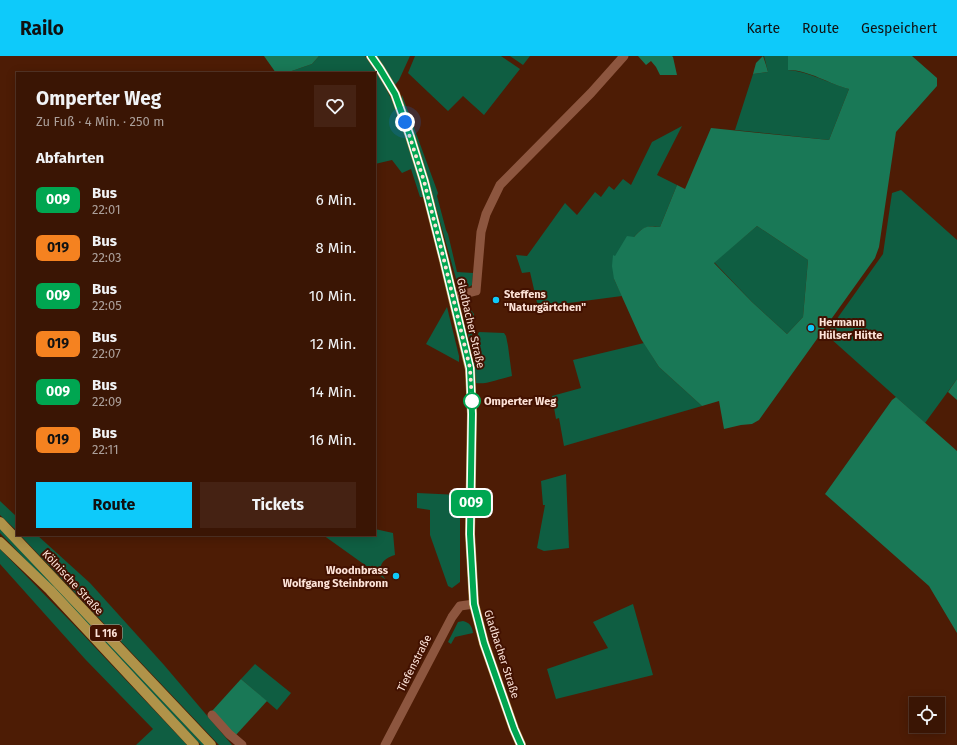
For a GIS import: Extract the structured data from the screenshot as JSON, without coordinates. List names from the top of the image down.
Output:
{
  "streets": {
    "main road": ["Gladbacher Straße", "Kölnische Straße", "L 116"],
    "street": ["Tiefenstraße"]
  },
  "crossings": [
    ["Gladbacher Straße", "Tiefenstraße"]
  ],
  "places": [
    "Steffens \"Naturgärtchen\"",
    "Hermann Hülser Hütte",
    "Omperter Weg",
    "Woodnbrass Wolfgang Steinbronn"
  ],
  "lines": ["bus line 009"],
  "page": {
    "header": "Railo",
    "nav": ["Karte", "Route", "Gespeichert"],
    "on_map": "009",
    "heading": [
      ["Omperter Weg", "Zu Fuß · 4 Min. · 250 m"],
      "Abfahrten"
    ],
    "list": [
      {
        "mark": "009",
        "name": "Bus",
        "note": "22:01",
        "value": "6 Min."
      },
      {
        "mark": "019",
        "name": "Bus",
        "note": "22:03",
        "value": "8 Min."
      },
      {
        "mark": "009",
        "name": "Bus",
        "note": "22:05",
        "value": "10 Min."
      },
      {
        "mark": "019",
        "name": "Bus",
        "note": "22:07",
        "value": "12 Min."
      },
      {
        "mark": "009",
        "name": "Bus",
        "note": "22:09",
        "value": "14 Min."
      },
      {
        "mark": "019",
        "name": "Bus",
        "note": "22:11",
        "value": "16 Min."
      }
    ],
    "buttons": ["Route", "Tickets"]
  }
}
